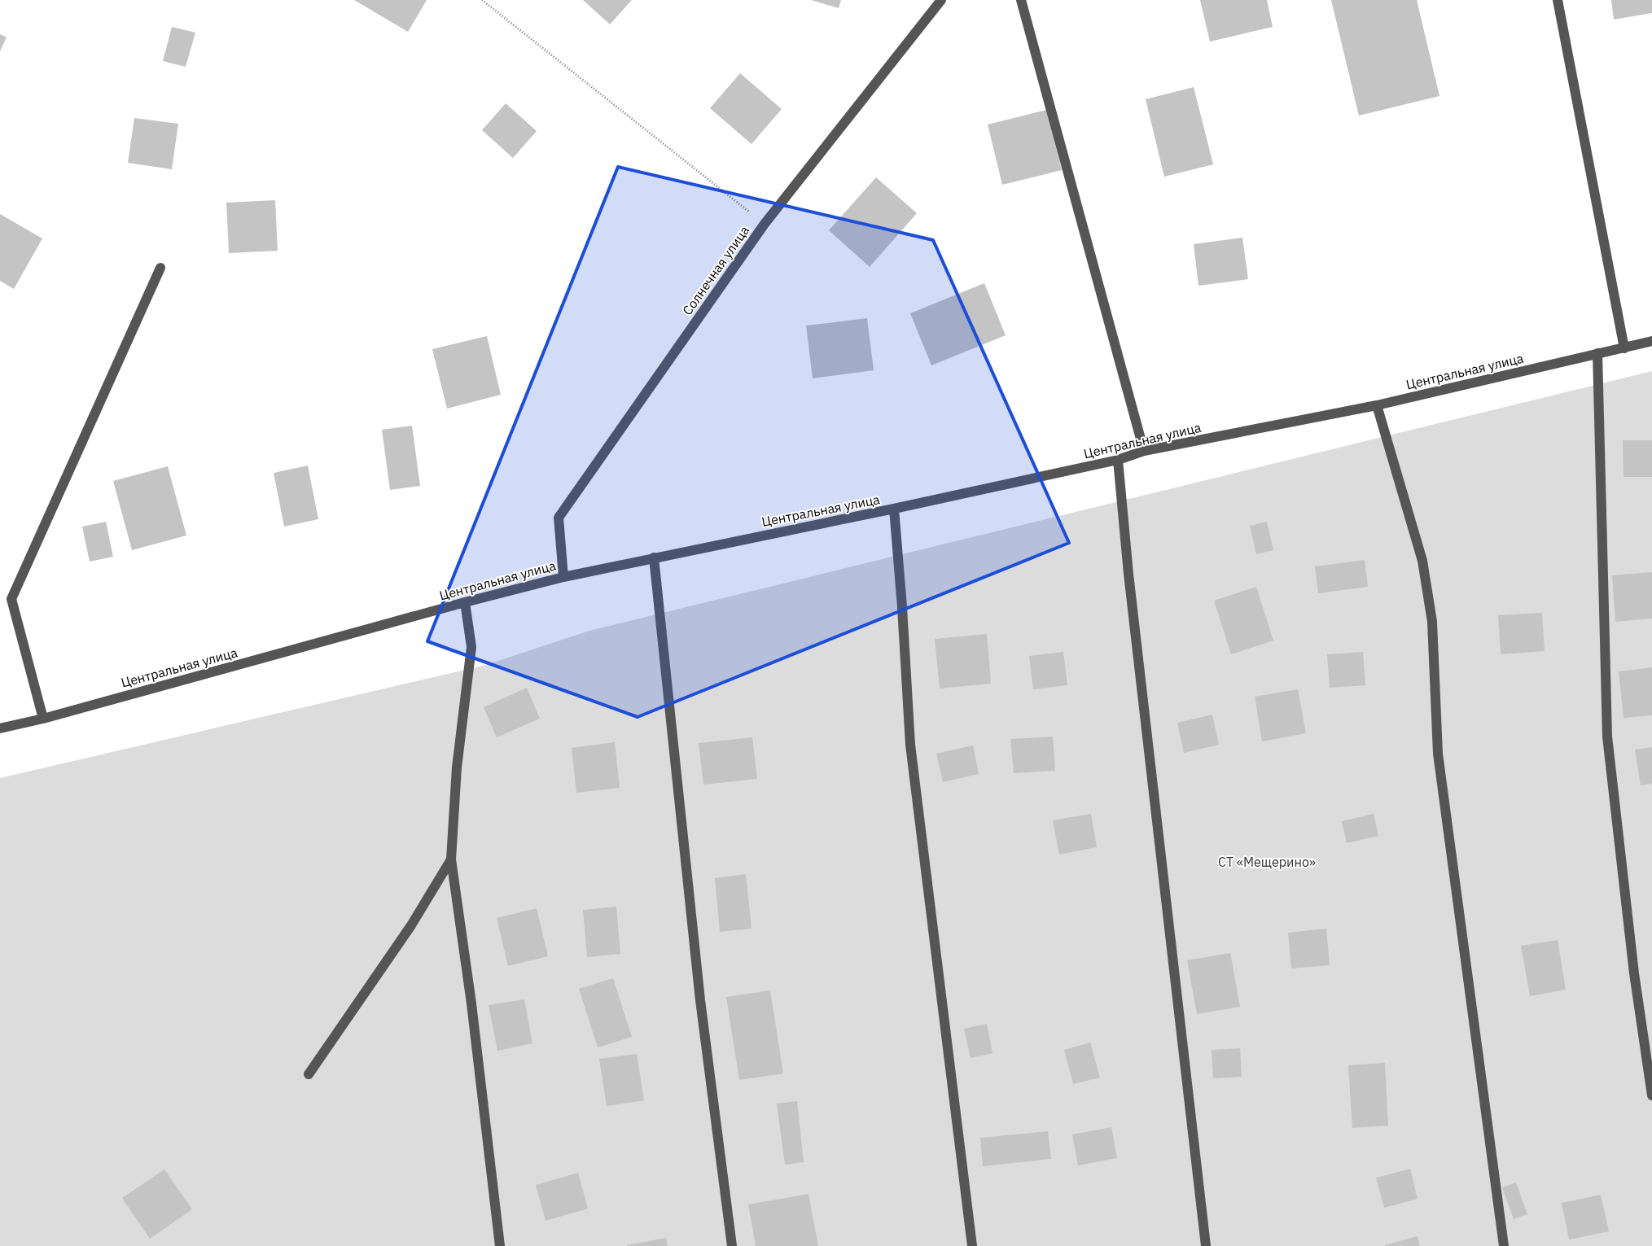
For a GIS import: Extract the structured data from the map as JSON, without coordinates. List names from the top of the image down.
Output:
{
  "streets": {
    "street": ["Солнечная улица", "Центральная улица"]
  },
  "crossings": [
    ["Солнечная улица", "Центральная улица"]
  ],
  "parks": ["СТ «Мещерино»"]
}
